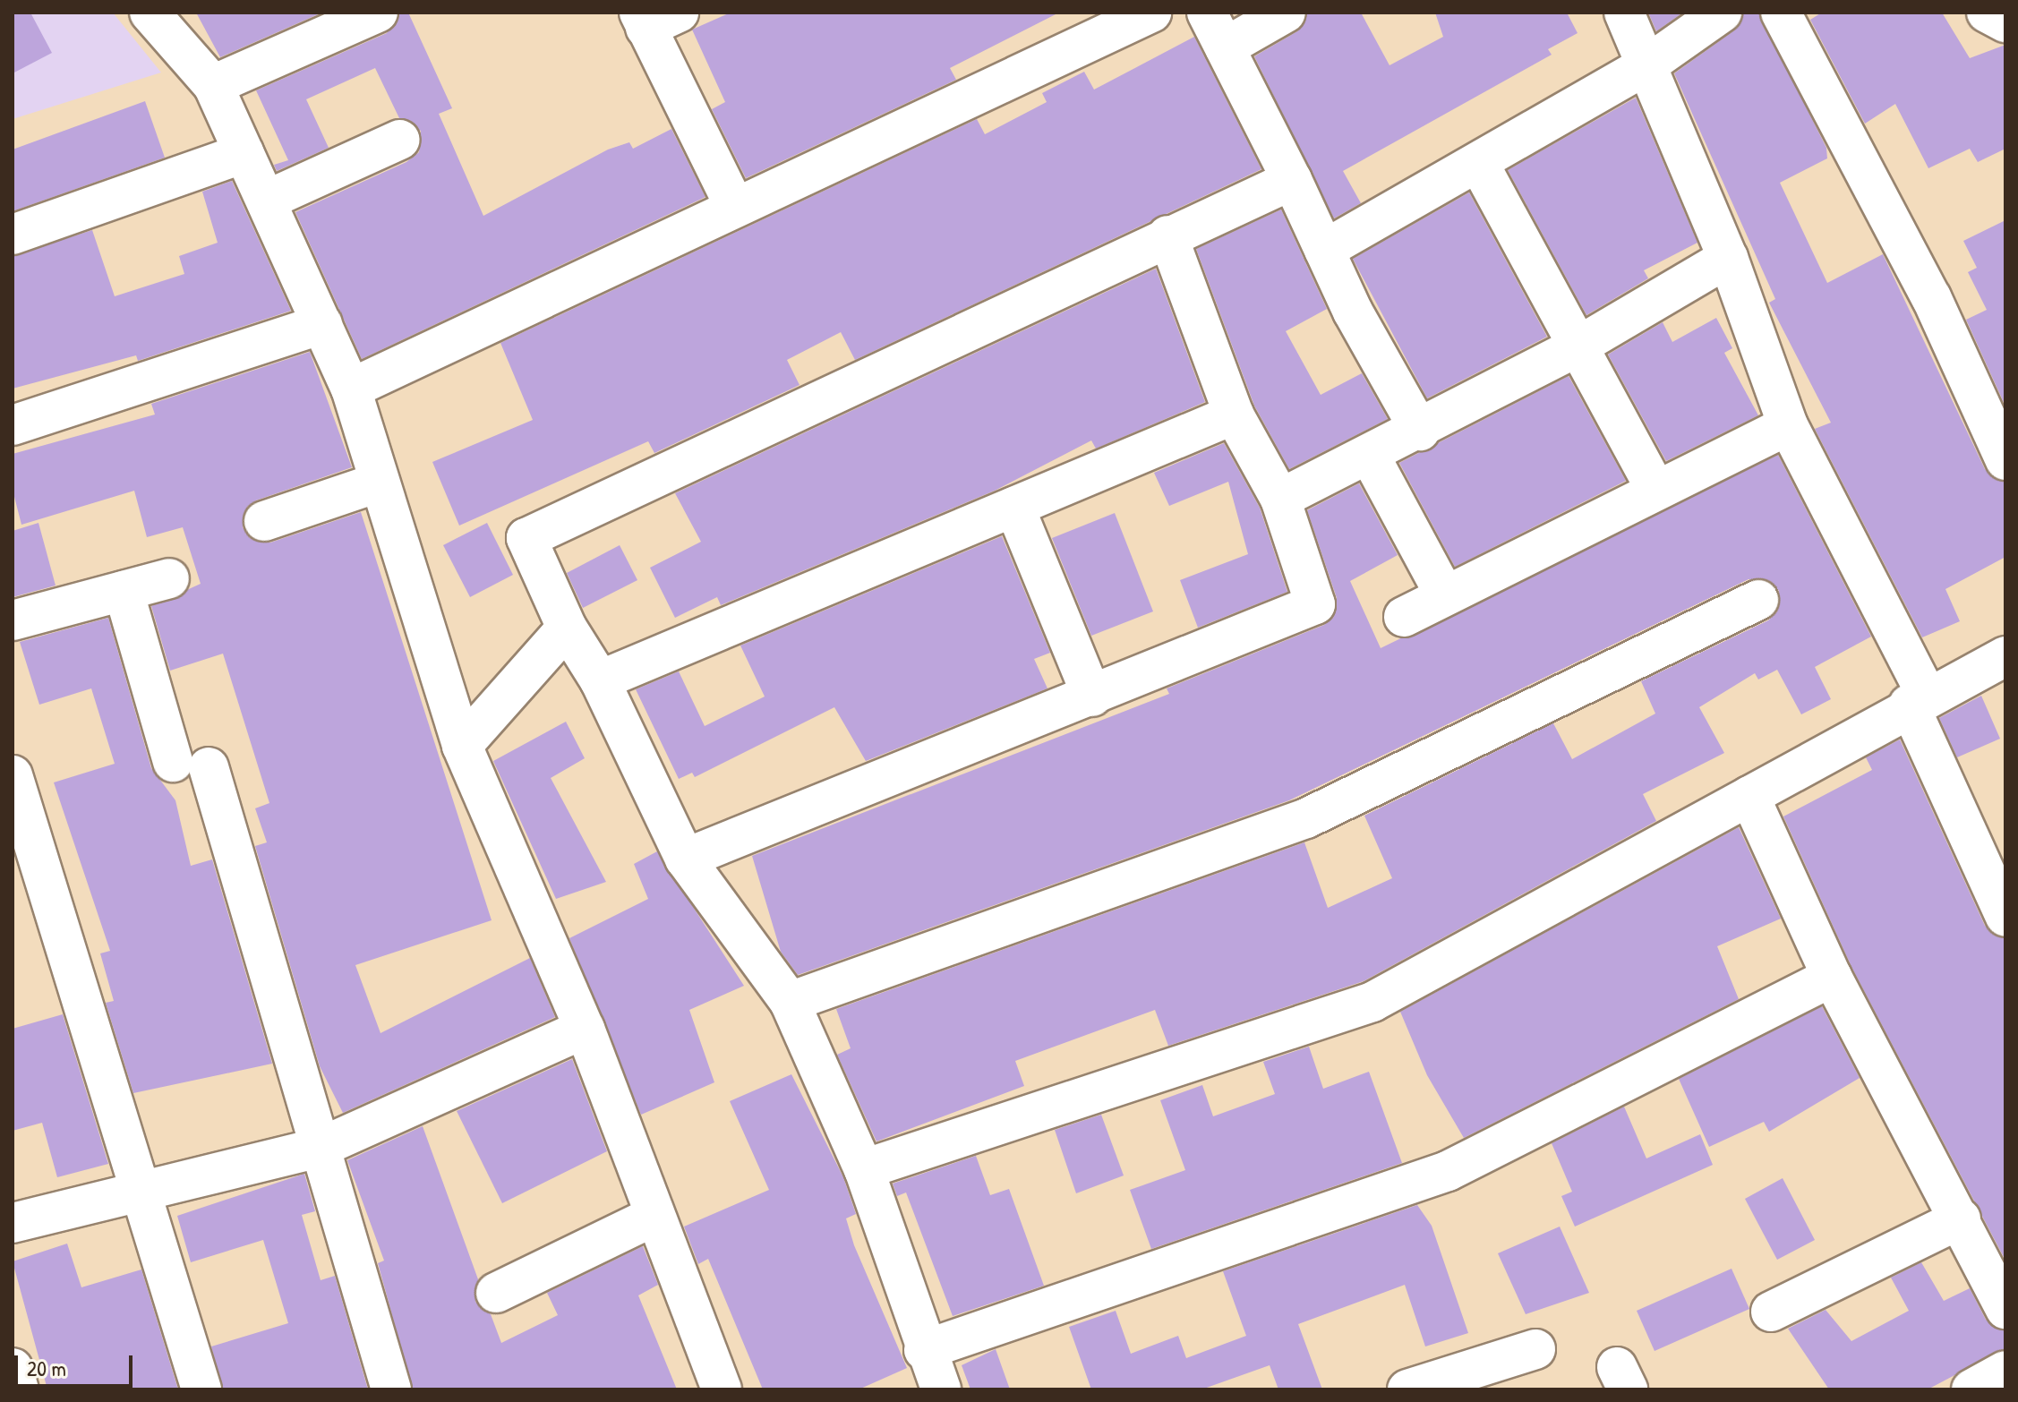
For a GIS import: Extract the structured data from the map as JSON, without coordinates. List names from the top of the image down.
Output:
{
  "scale_bar": "20 m"
}
